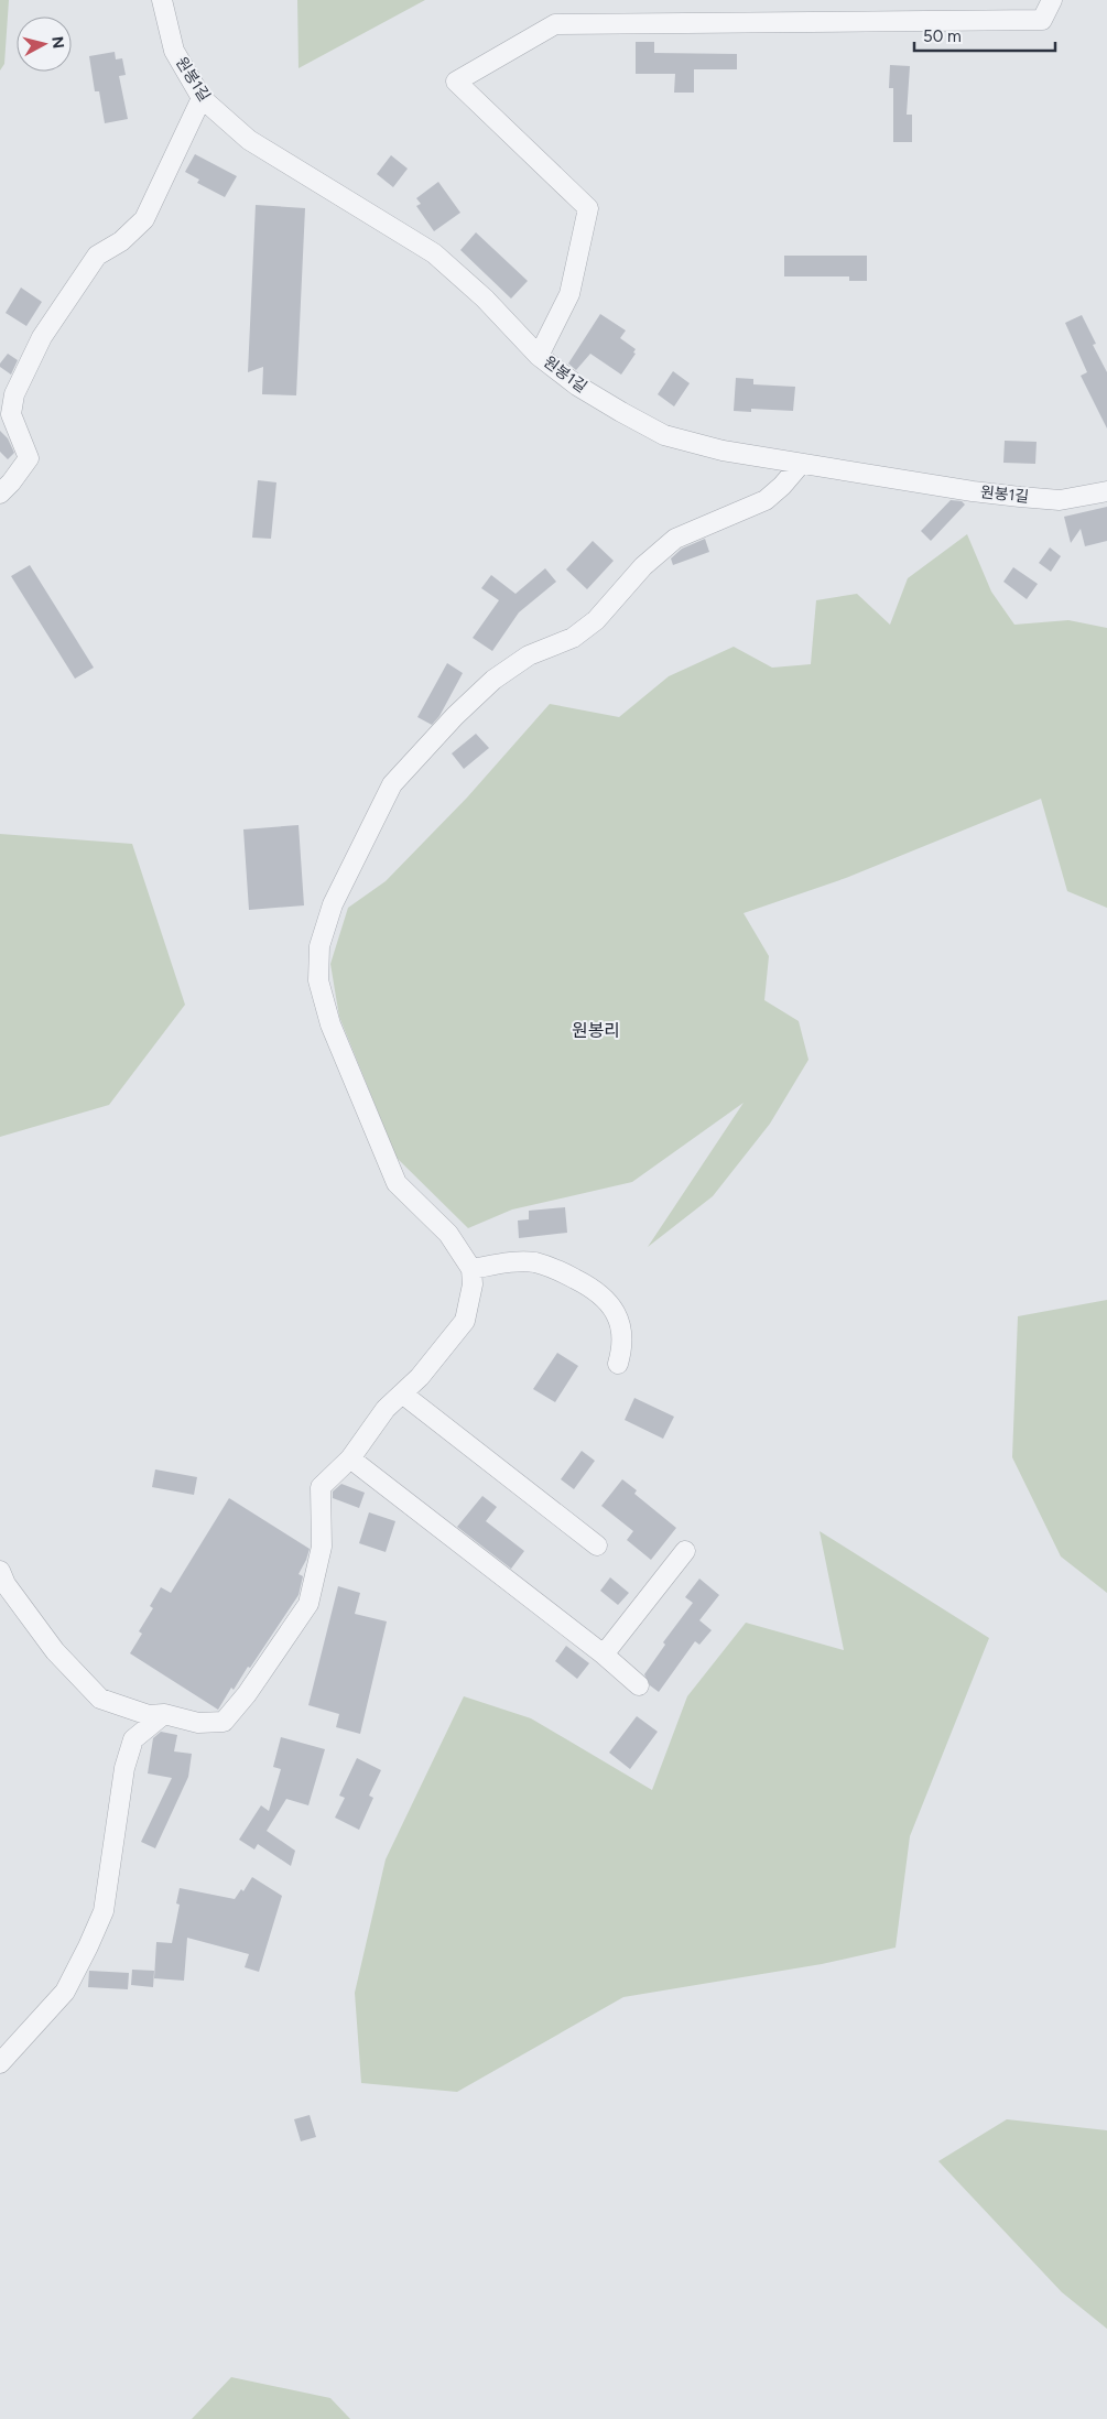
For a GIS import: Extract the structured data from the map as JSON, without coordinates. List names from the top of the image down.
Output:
{
  "streets": {
    "street": ["원봉1길"]
  },
  "districts": ["원봉리"],
  "scale_bar": "50 m",
  "north": "right"
}
